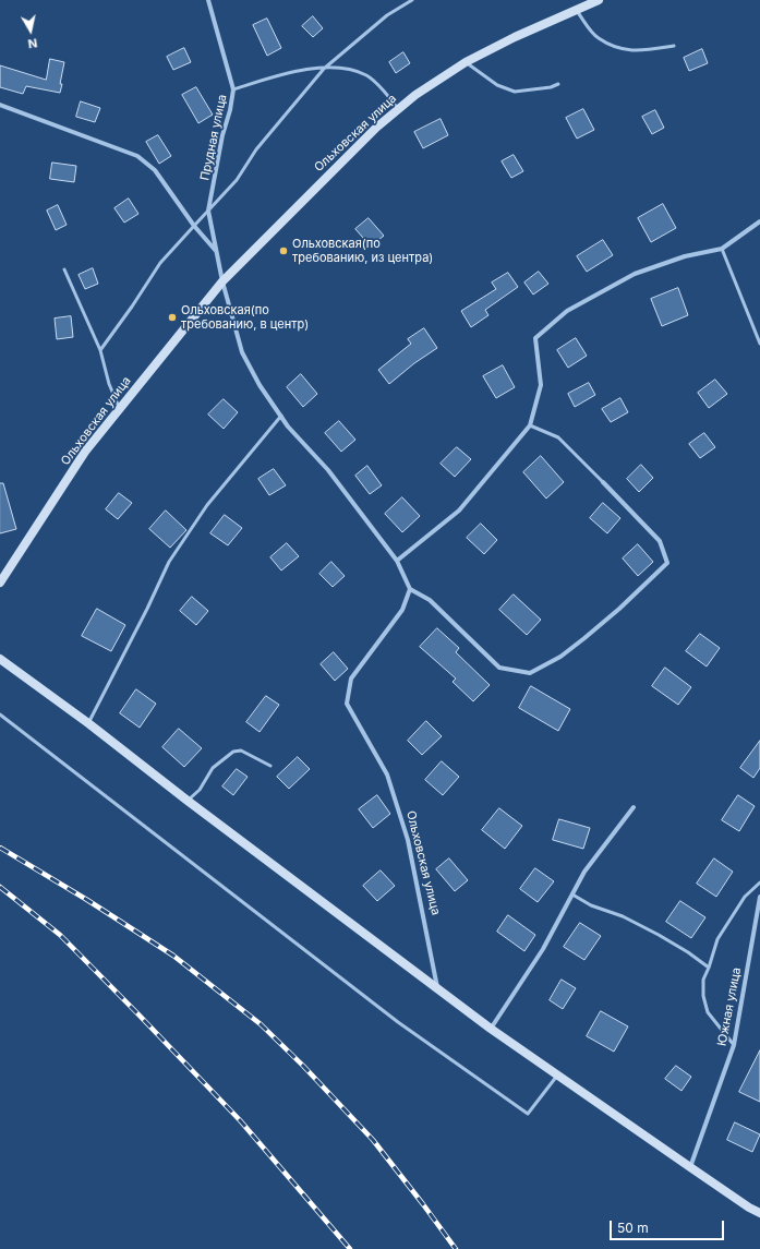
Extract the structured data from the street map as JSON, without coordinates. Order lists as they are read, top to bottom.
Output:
{
  "streets": {
    "street": ["Ольховская улица", "Прудная улица", "Южная улица"]
  },
  "crossings": [
    ["Ольховская улица", "Прудная улица"]
  ],
  "places": ["Ольховская(по требованию, из центра)", "Ольховская(по требованию, в центр)"],
  "scale_bar": "50 m",
  "north": "bottom"
}
